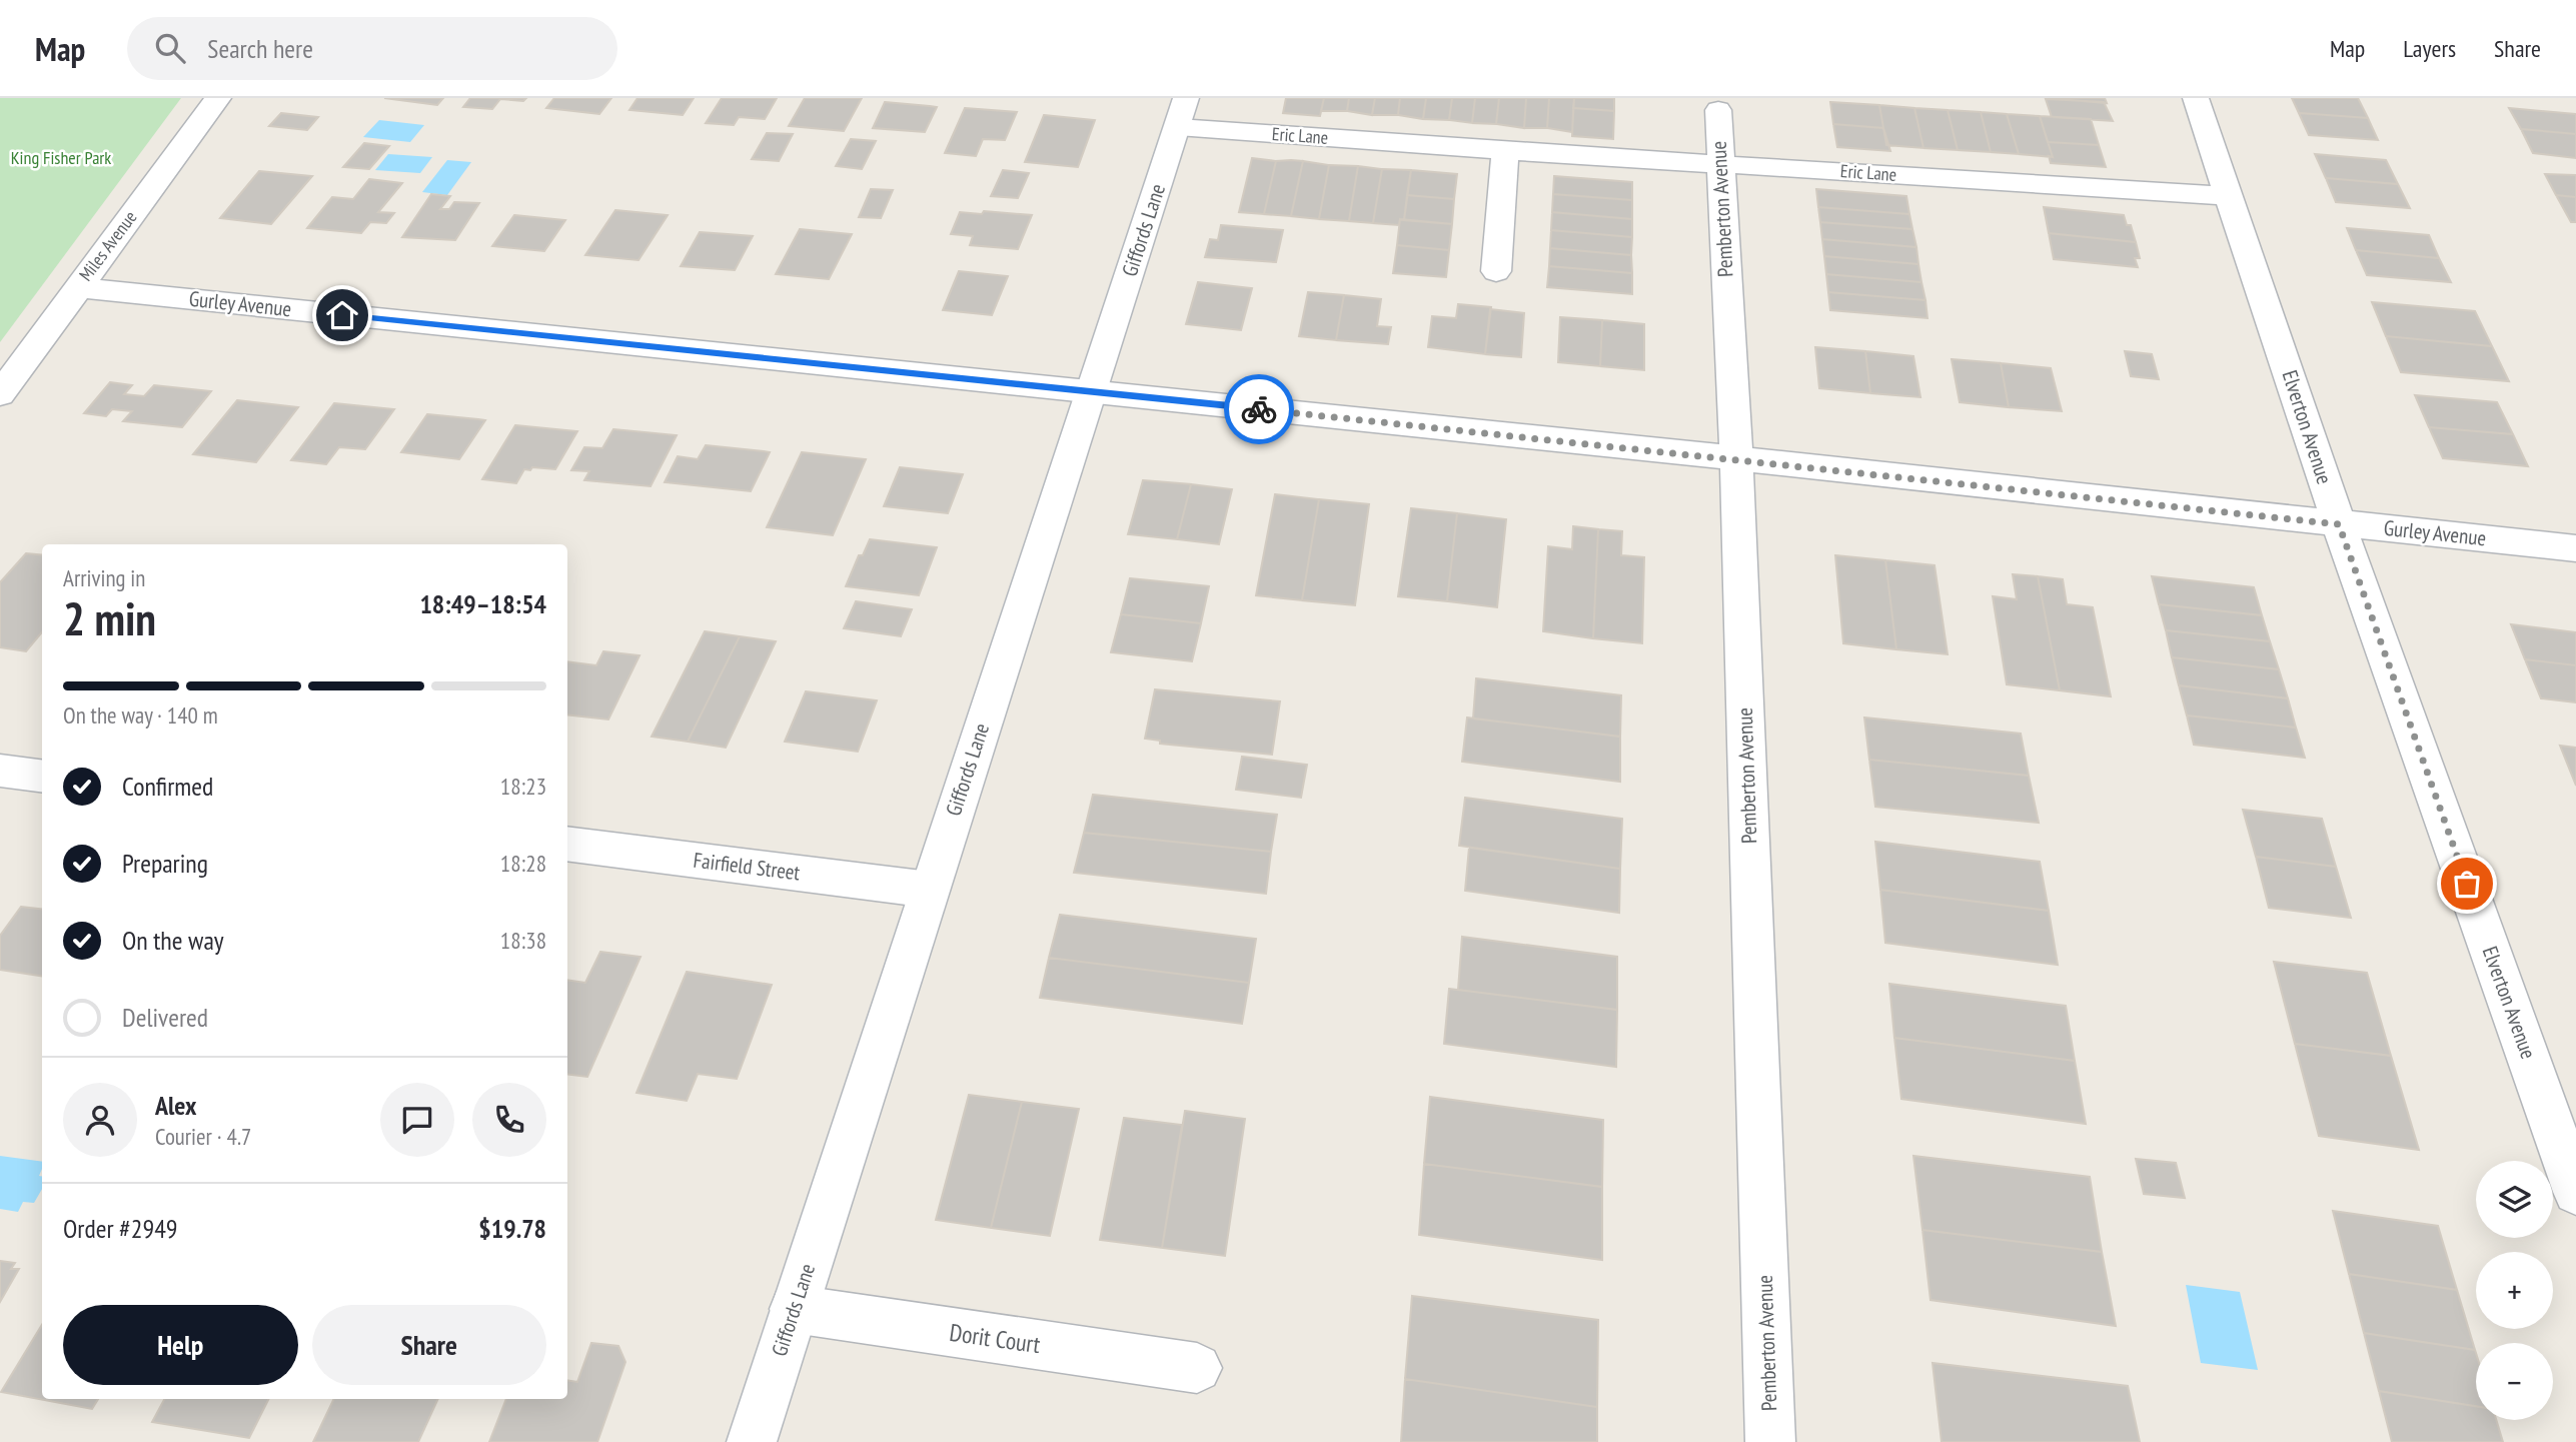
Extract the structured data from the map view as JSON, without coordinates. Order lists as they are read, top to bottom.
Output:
{
  "streets": {
    "street": [
      "Eric Lane",
      "Pemberton Avenue",
      "Giffords Lane",
      "Miles Avenue",
      "Gurley Avenue",
      "Elverton Avenue",
      "Fairfield Street",
      "Dorit Court"
    ]
  },
  "crossings": [
    ["Eric Lane", "Pemberton Avenue"],
    ["Eric Lane", "Giffords Lane"],
    ["Eric Lane", "Elverton Avenue"],
    ["Pemberton Avenue", "Gurley Avenue"],
    ["Giffords Lane", "Gurley Avenue"],
    ["Giffords Lane", "Fairfield Street"],
    ["Giffords Lane", "Dorit Court"],
    ["Miles Avenue", "Gurley Avenue"],
    ["Gurley Avenue", "Elverton Avenue"]
  ],
  "parks": ["King Fisher Park"],
  "page": {
    "header": "Map",
    "search": "Search here",
    "nav": ["Map", "Layers", "Share"],
    "heading": ["2 min", "Arriving in", "18:49–18:54"],
    "panel": [
      "Alex",
      "Courier · 4.7",
      "Order #2949",
      "$19.78"
    ],
    "bar": "On the way · 140 m",
    "list": [
      ["Confirmed", "18:23"],
      ["Preparing", "18:28"],
      ["On the way", "18:38"],
      "Delivered"
    ],
    "map_buttons": ["+", "−"],
    "buttons": ["Help", "Share"]
  }
}
